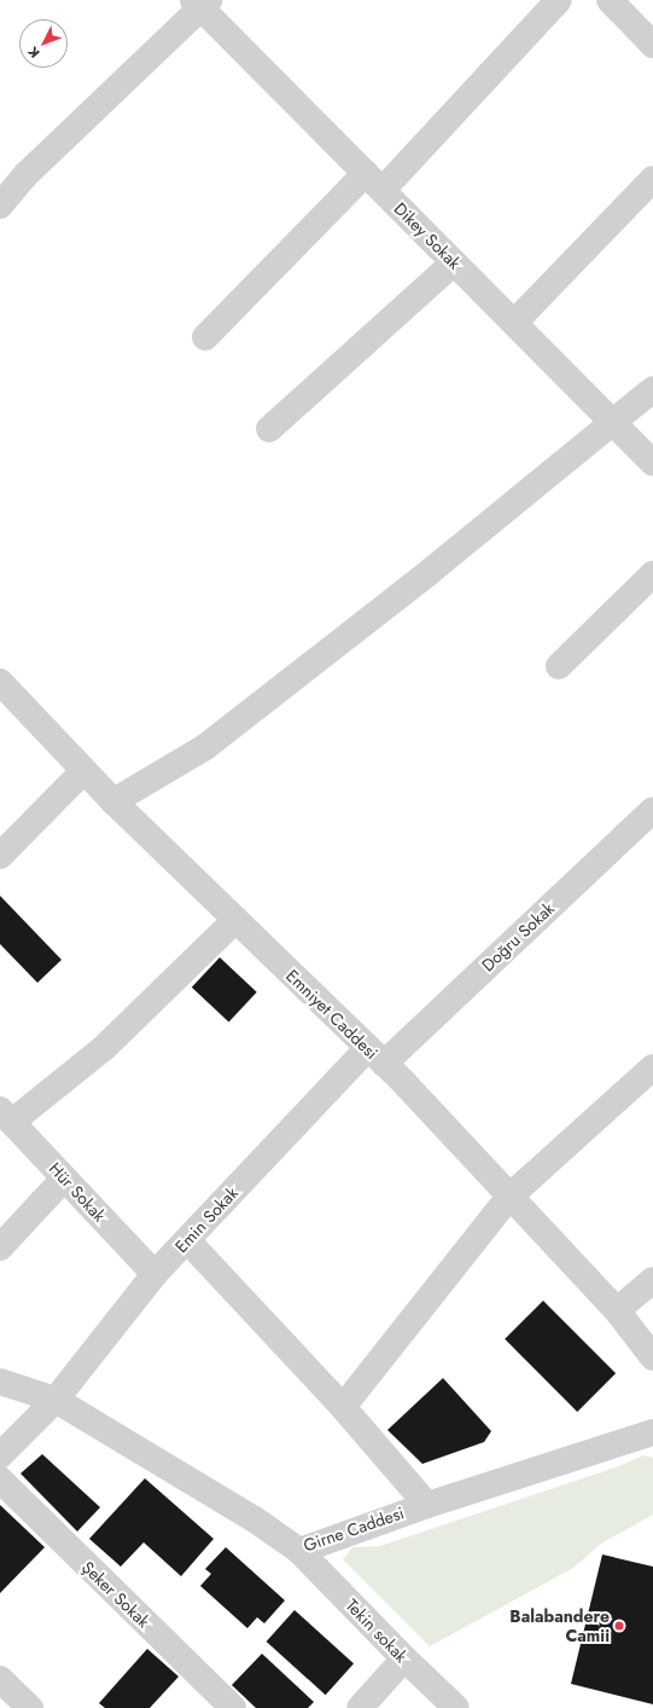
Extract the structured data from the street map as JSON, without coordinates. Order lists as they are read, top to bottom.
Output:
{
  "streets": {
    "street": [
      "Dikey Sokak",
      "Doğru Sokak",
      "Emniyet Caddesi",
      "Hür Sokak",
      "Emin Sokak",
      "Girne Caddesi",
      "Şeker Sokak",
      "Tekin sokak"
    ]
  },
  "crossings": [
    ["Doğru Sokak", "Emniyet Caddesi"],
    ["Doğru Sokak", "Emin Sokak"],
    ["Emniyet Caddesi", "Emin Sokak"],
    ["Hür Sokak", "Emin Sokak"],
    ["Emin Sokak", "Girne Caddesi"],
    ["Girne Caddesi", "Tekin sokak"]
  ],
  "places": ["Balabandere Camii"],
  "north": "bottom left"
}
